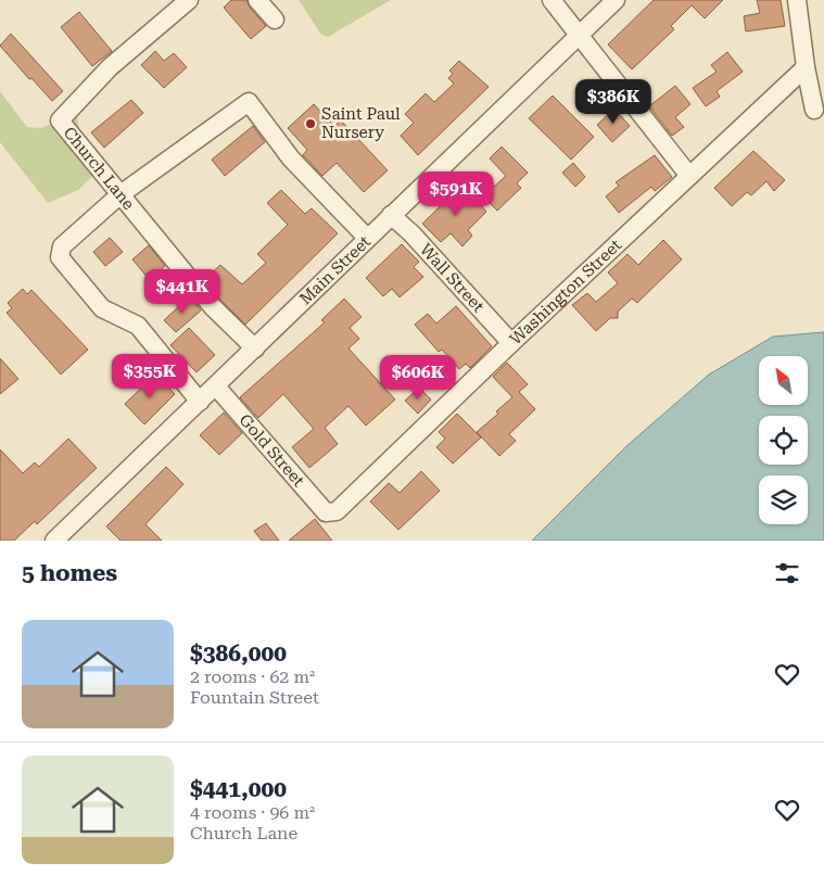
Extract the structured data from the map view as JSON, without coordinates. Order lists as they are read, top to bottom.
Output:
{
  "streets": {
    "street": [
      "Church Lane",
      "Main Street",
      "Wall Street",
      "Washington Street",
      "Gold Street"
    ]
  },
  "crossings": [
    ["Church Lane", "Main Street"],
    ["Main Street", "Wall Street"],
    ["Main Street", "Gold Street"],
    ["Wall Street", "Washington Street"],
    ["Washington Street", "Gold Street"]
  ],
  "places": ["Saint Paul Nursery"],
  "north": "top left",
  "page": {
    "price": [
      "$386K",
      "$591K",
      "$441K",
      "$355K",
      "$606K"
    ],
    "heading": "5 homes",
    "list": [
      {
        "name": "$386,000",
        "note": "2 rooms · 62 m² · Fountain Street"
      },
      {
        "name": "$441,000",
        "note": "4 rooms · 96 m² · Church Lane"
      }
    ]
  }
}
